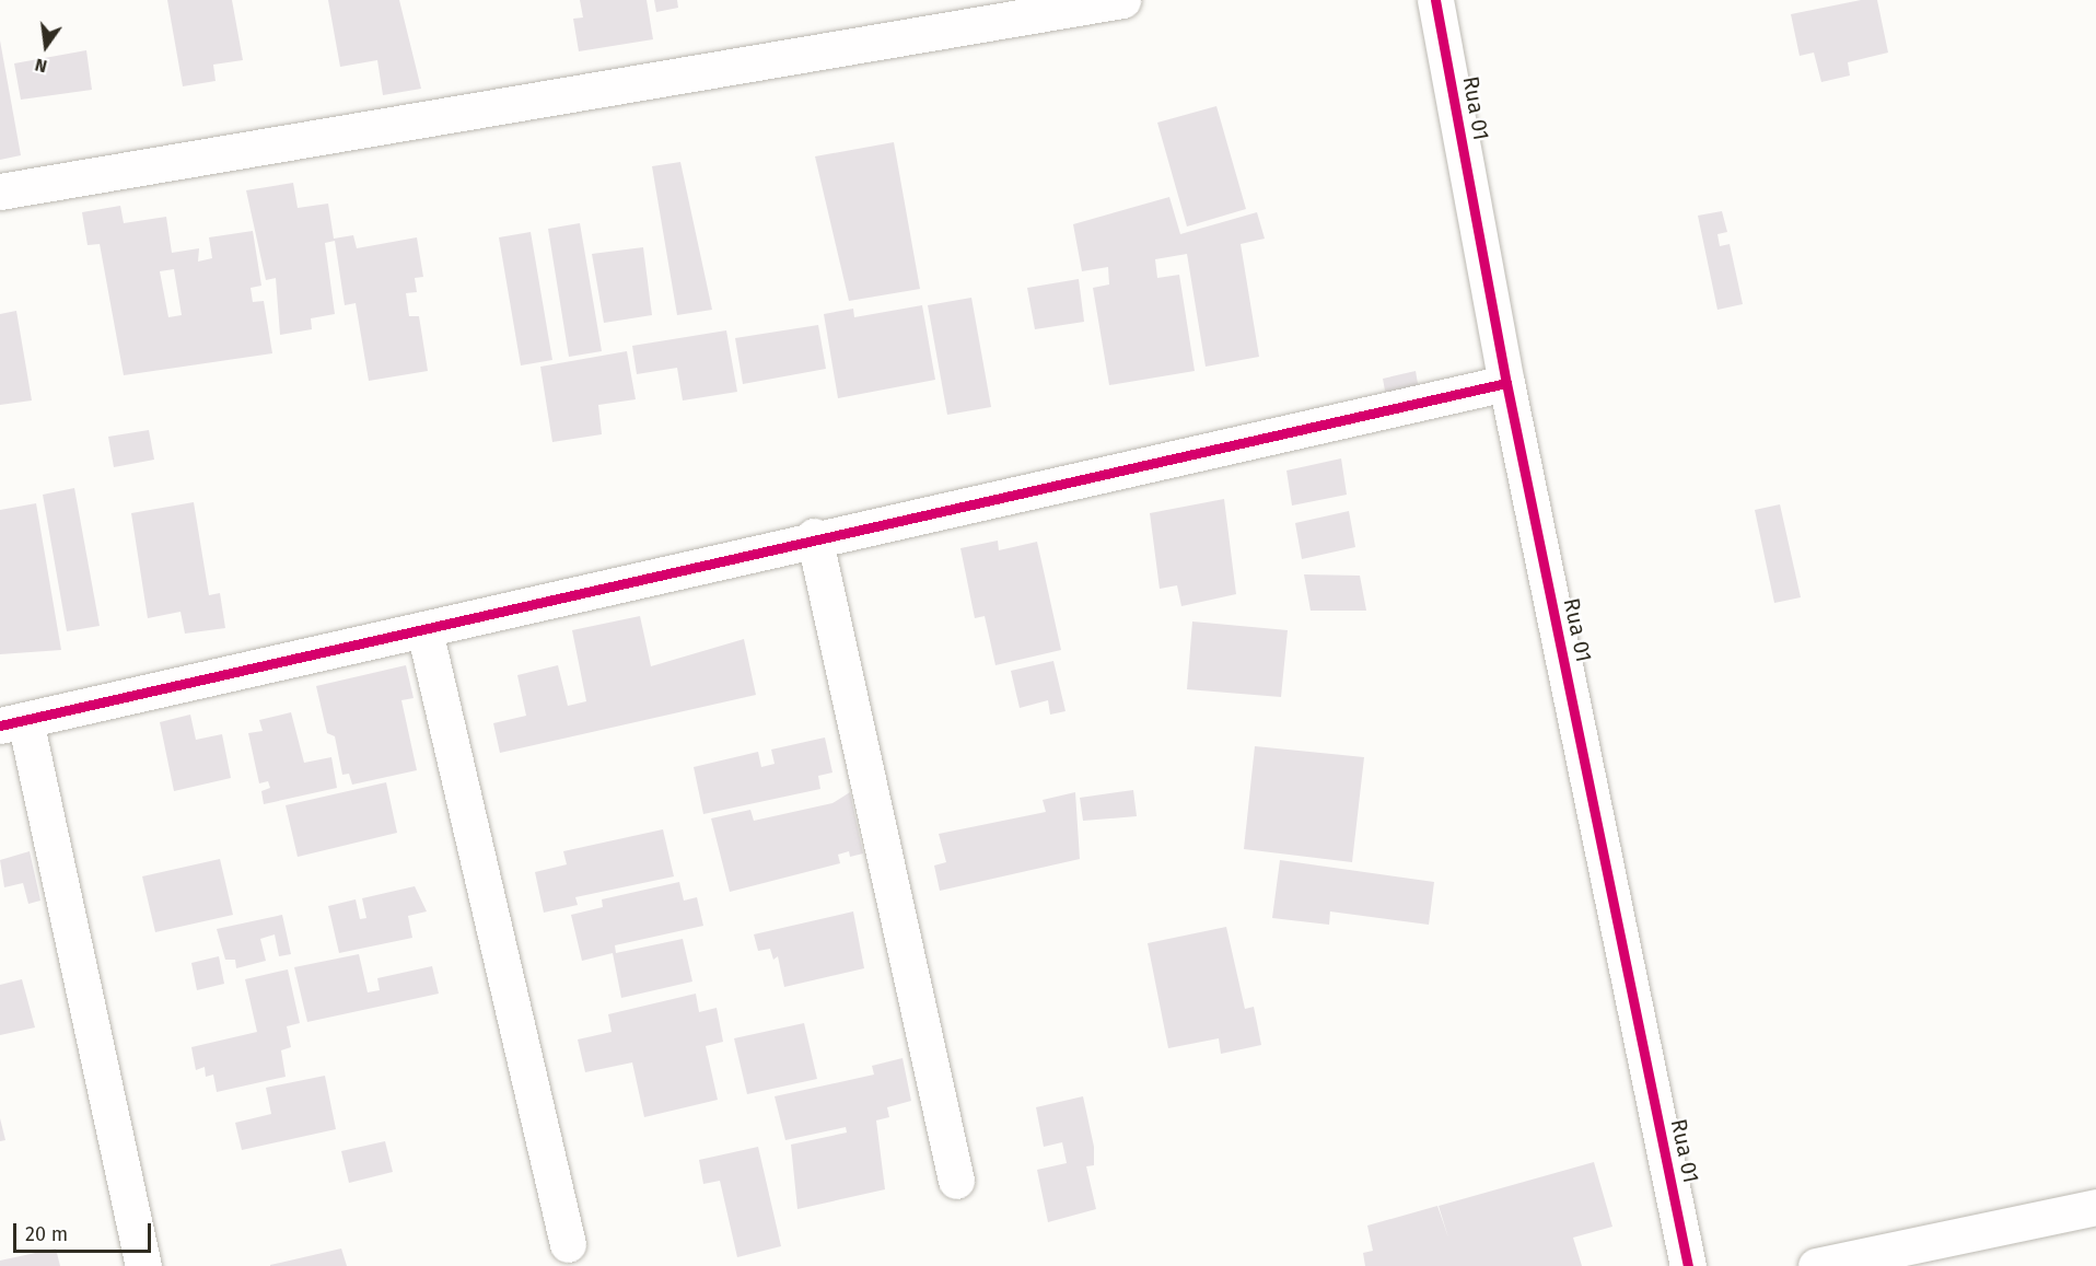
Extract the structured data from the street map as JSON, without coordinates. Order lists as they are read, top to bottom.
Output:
{
  "streets": {
    "street": ["Rua 01"]
  },
  "scale_bar": "20 m",
  "north": "bottom"
}
